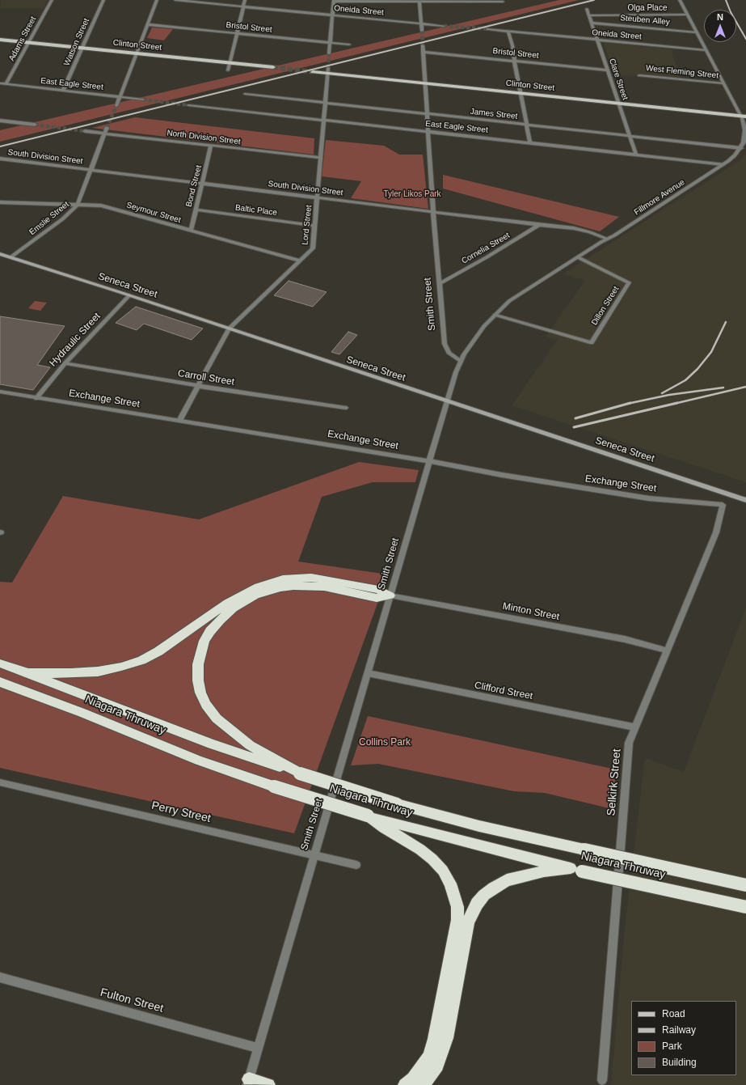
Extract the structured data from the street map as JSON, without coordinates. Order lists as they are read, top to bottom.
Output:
{
  "streets": {
    "highway": ["Niagara Thruway"],
    "main road": ["Clinton Street", "Seneca Street"],
    "street": [
      "Olga Place",
      "Oneida Street",
      "Steuben Alley",
      "Bristol Street",
      "Adams Street",
      "Watson Street",
      "West Fleming Street",
      "Clare Street",
      "East Eagle Street",
      "James Street",
      "North Division Street",
      "South Division Street",
      "Bond Street",
      "Fillmore Avenue",
      "Baltic Place",
      "Seymour Street",
      "Emslie Street",
      "Lord Street",
      "Cornelia Street",
      "Smith Street",
      "Dillon Street",
      "Hydraulic Street",
      "Carroll Street",
      "Exchange Street",
      "Minton Street",
      "Clifford Street",
      "Selkirk Street",
      "Perry Street",
      "Fulton Street"
    ]
  },
  "crossings": [
    ["Olga Place", "Clare Street"],
    ["Oneida Street", "Clare Street"],
    ["Steuben Alley", "Clare Street"],
    ["Bristol Street", "Clare Street"],
    ["Bristol Street", "Smith Street"],
    ["Adams Street", "Clinton Street"],
    ["Adams Street", "East Eagle Street"],
    ["Watson Street", "Clinton Street"],
    ["Watson Street", "East Eagle Street"],
    ["Clinton Street", "Clare Street"],
    ["Clinton Street", "Lord Street"],
    ["Clinton Street", "Smith Street"],
    ["Clare Street", "East Eagle Street"],
    ["Clare Street", "James Street"],
    ["East Eagle Street", "Fillmore Avenue"],
    ["East Eagle Street", "Lord Street"],
    ["East Eagle Street", "Smith Street"],
    ["James Street", "Fillmore Avenue"],
    ["James Street", "Lord Street"],
    ["James Street", "Smith Street"],
    ["North Division Street", "Bond Street"],
    ["North Division Street", "Emslie Street"],
    ["North Division Street", "Lord Street"],
    ["South Division Street", "Bond Street"],
    ["South Division Street", "Fillmore Avenue"],
    ["South Division Street", "Emslie Street"],
    ["South Division Street", "Lord Street"],
    ["South Division Street", "Cornelia Street"],
    ["South Division Street", "Smith Street"],
    ["Bond Street", "Baltic Place"],
    ["Bond Street", "Seymour Street"],
    ["Fillmore Avenue", "Smith Street"],
    ["Fillmore Avenue", "Dillon Street"],
    ["Baltic Place", "Lord Street"],
    ["Seymour Street", "Emslie Street"],
    ["Seymour Street", "Lord Street"],
    ["Emslie Street", "Seneca Street"],
    ["Lord Street", "Seneca Street"],
    ["Lord Street", "Carroll Street"],
    ["Lord Street", "Exchange Street"],
    ["Cornelia Street", "Smith Street"],
    ["Seneca Street", "Smith Street"],
    ["Seneca Street", "Hydraulic Street"],
    ["Smith Street", "Exchange Street"],
    ["Smith Street", "Minton Street"],
    ["Smith Street", "Clifford Street"],
    ["Smith Street", "Perry Street"],
    ["Smith Street", "Fulton Street"],
    ["Hydraulic Street", "Carroll Street"],
    ["Hydraulic Street", "Exchange Street"],
    ["Exchange Street", "Selkirk Street"],
    ["Minton Street", "Selkirk Street"],
    ["Clifford Street", "Selkirk Street"]
  ],
  "parks": ["Tyler Likos Park", "Collins Park"],
  "legend": [
    "Road",
    "Railway",
    "Park",
    "Building"
  ],
  "north": "top"
}
